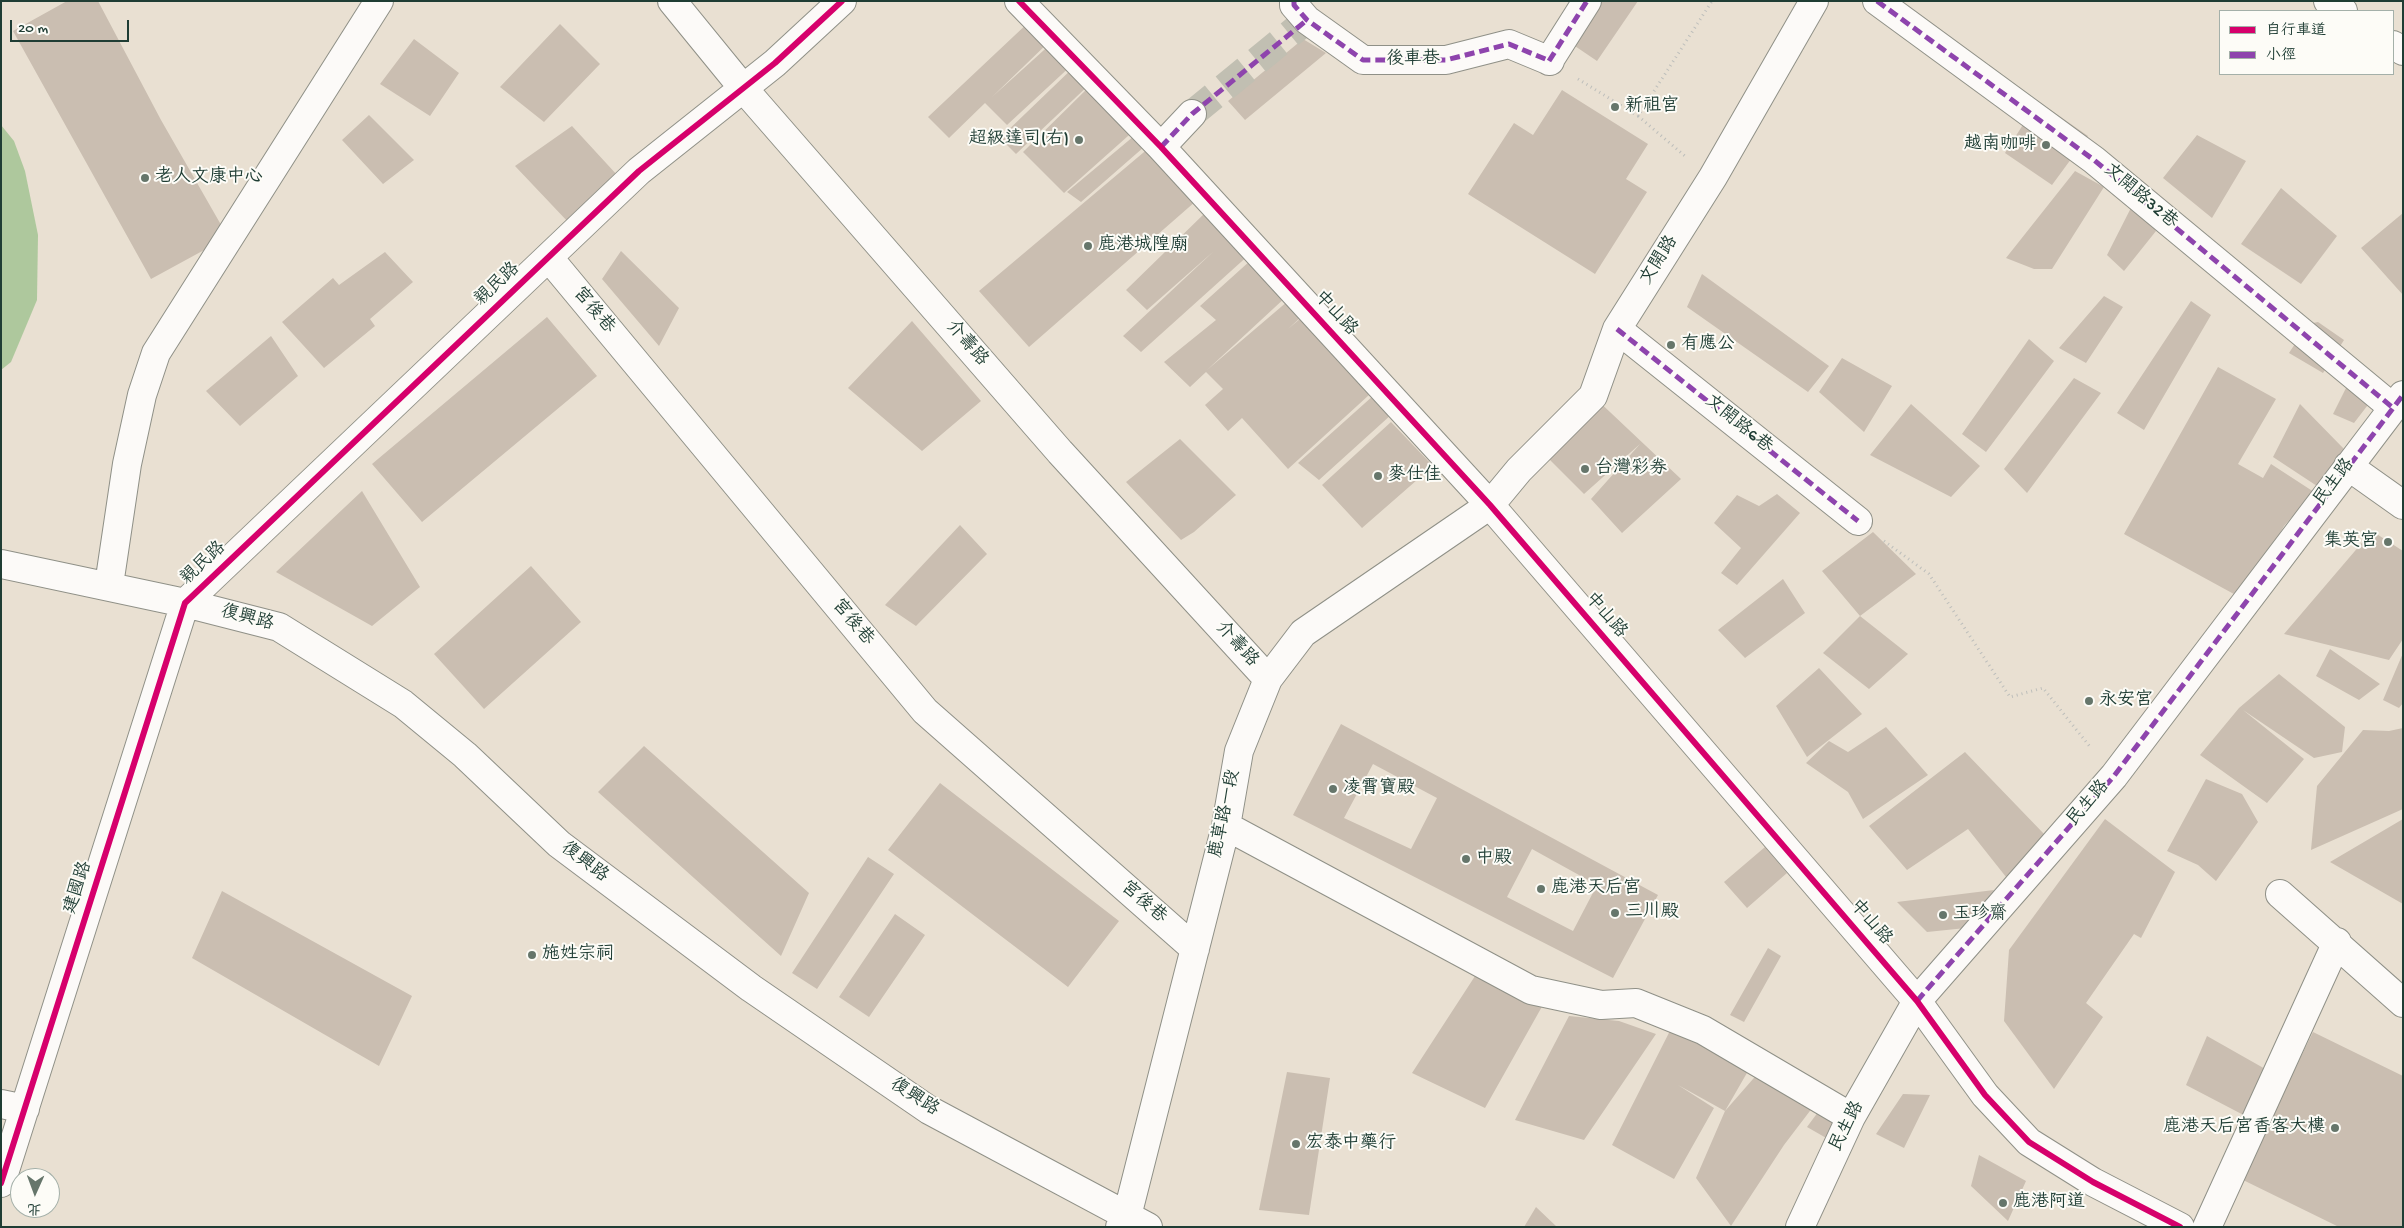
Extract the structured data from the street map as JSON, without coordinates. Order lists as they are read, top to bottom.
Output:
{
  "streets": {
    "street": [
      "後車巷",
      "文開路32巷",
      "文開路",
      "親民路",
      "宮後巷",
      "中山路",
      "介壽路",
      "文開路6巷",
      "民生路",
      "復興路",
      "鹿草路一段",
      "建國路"
    ]
  },
  "crossings": [
    ["文開路32巷", "民生路"],
    ["文開路", "中山路"],
    ["文開路", "文開路6巷"],
    ["文開路", "鹿草路一段"],
    ["親民路", "宮後巷"],
    ["親民路", "介壽路"],
    ["親民路", "復興路"],
    ["親民路", "建國路"],
    ["宮後巷", "鹿草路一段"],
    ["中山路", "民生路"],
    ["中山路", "鹿草路一段"],
    ["介壽路", "鹿草路一段"],
    ["復興路", "鹿草路一段"],
    ["復興路", "建國路"]
  ],
  "places": [
    "新祖宮",
    "超級達司(右)",
    "越南咖啡",
    "老人文康中心",
    "鹿港城隍廟",
    "有應公",
    "台灣彩券",
    "麥仕佳",
    "集英宮",
    "永安宮",
    "凌霄寶殿",
    "中殿",
    "鹿港天后宮",
    "三川殿",
    "玉珍齋",
    "施姓宗祠",
    "鹿港天后宮香客大樓",
    "宏泰中藥行",
    "鹿港阿道"
  ],
  "legend": ["自行車道", "小徑"],
  "scale_bar": "20 m",
  "north": "bottom"
}
